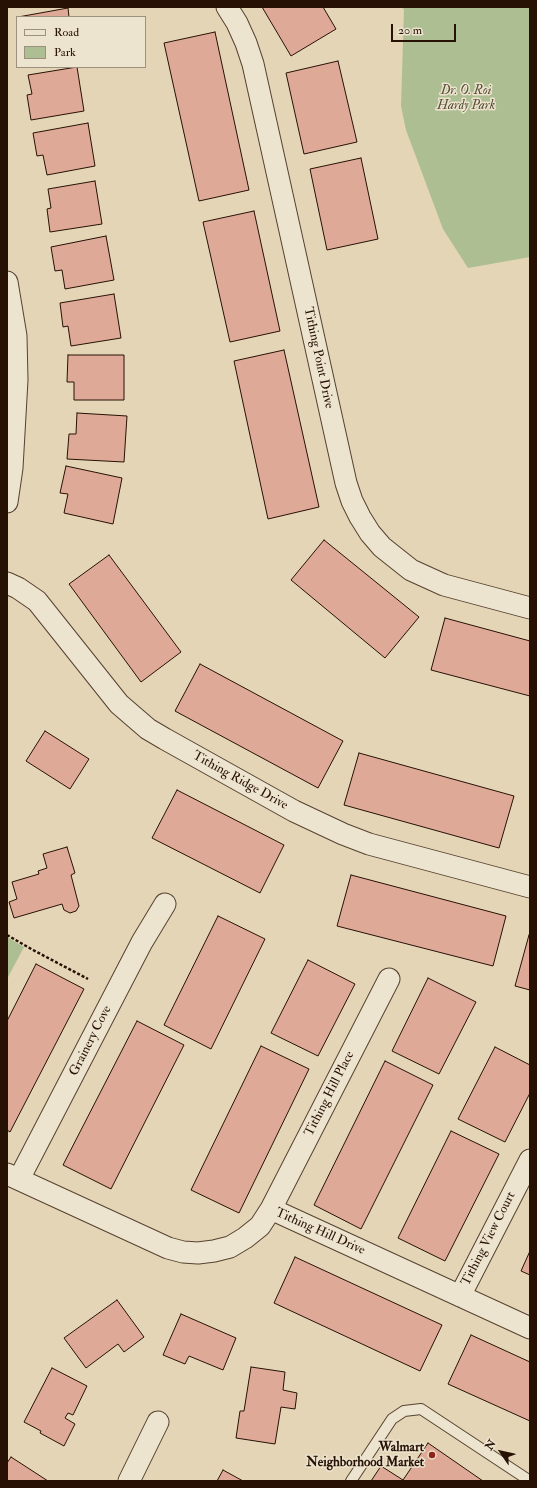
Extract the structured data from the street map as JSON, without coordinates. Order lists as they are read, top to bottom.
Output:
{
  "streets": {
    "street": [
      "Tithing Point Drive",
      "Tithing Ridge Drive",
      "Grainery Cove",
      "Tithing Hill Place",
      "Tithing Hill Drive",
      "Tithing View Court"
    ]
  },
  "crossings": [
    ["Grainery Cove", "Tithing Hill Drive"],
    ["Tithing Hill Place", "Tithing Hill Drive"],
    ["Tithing Hill Drive", "Tithing View Court"]
  ],
  "parks": ["Dr. O. Roi Hardy Park"],
  "places": ["Walmart Neighborhood Market"],
  "legend": ["Road", "Park"],
  "scale_bar": "20 m",
  "north": "top left"
}
